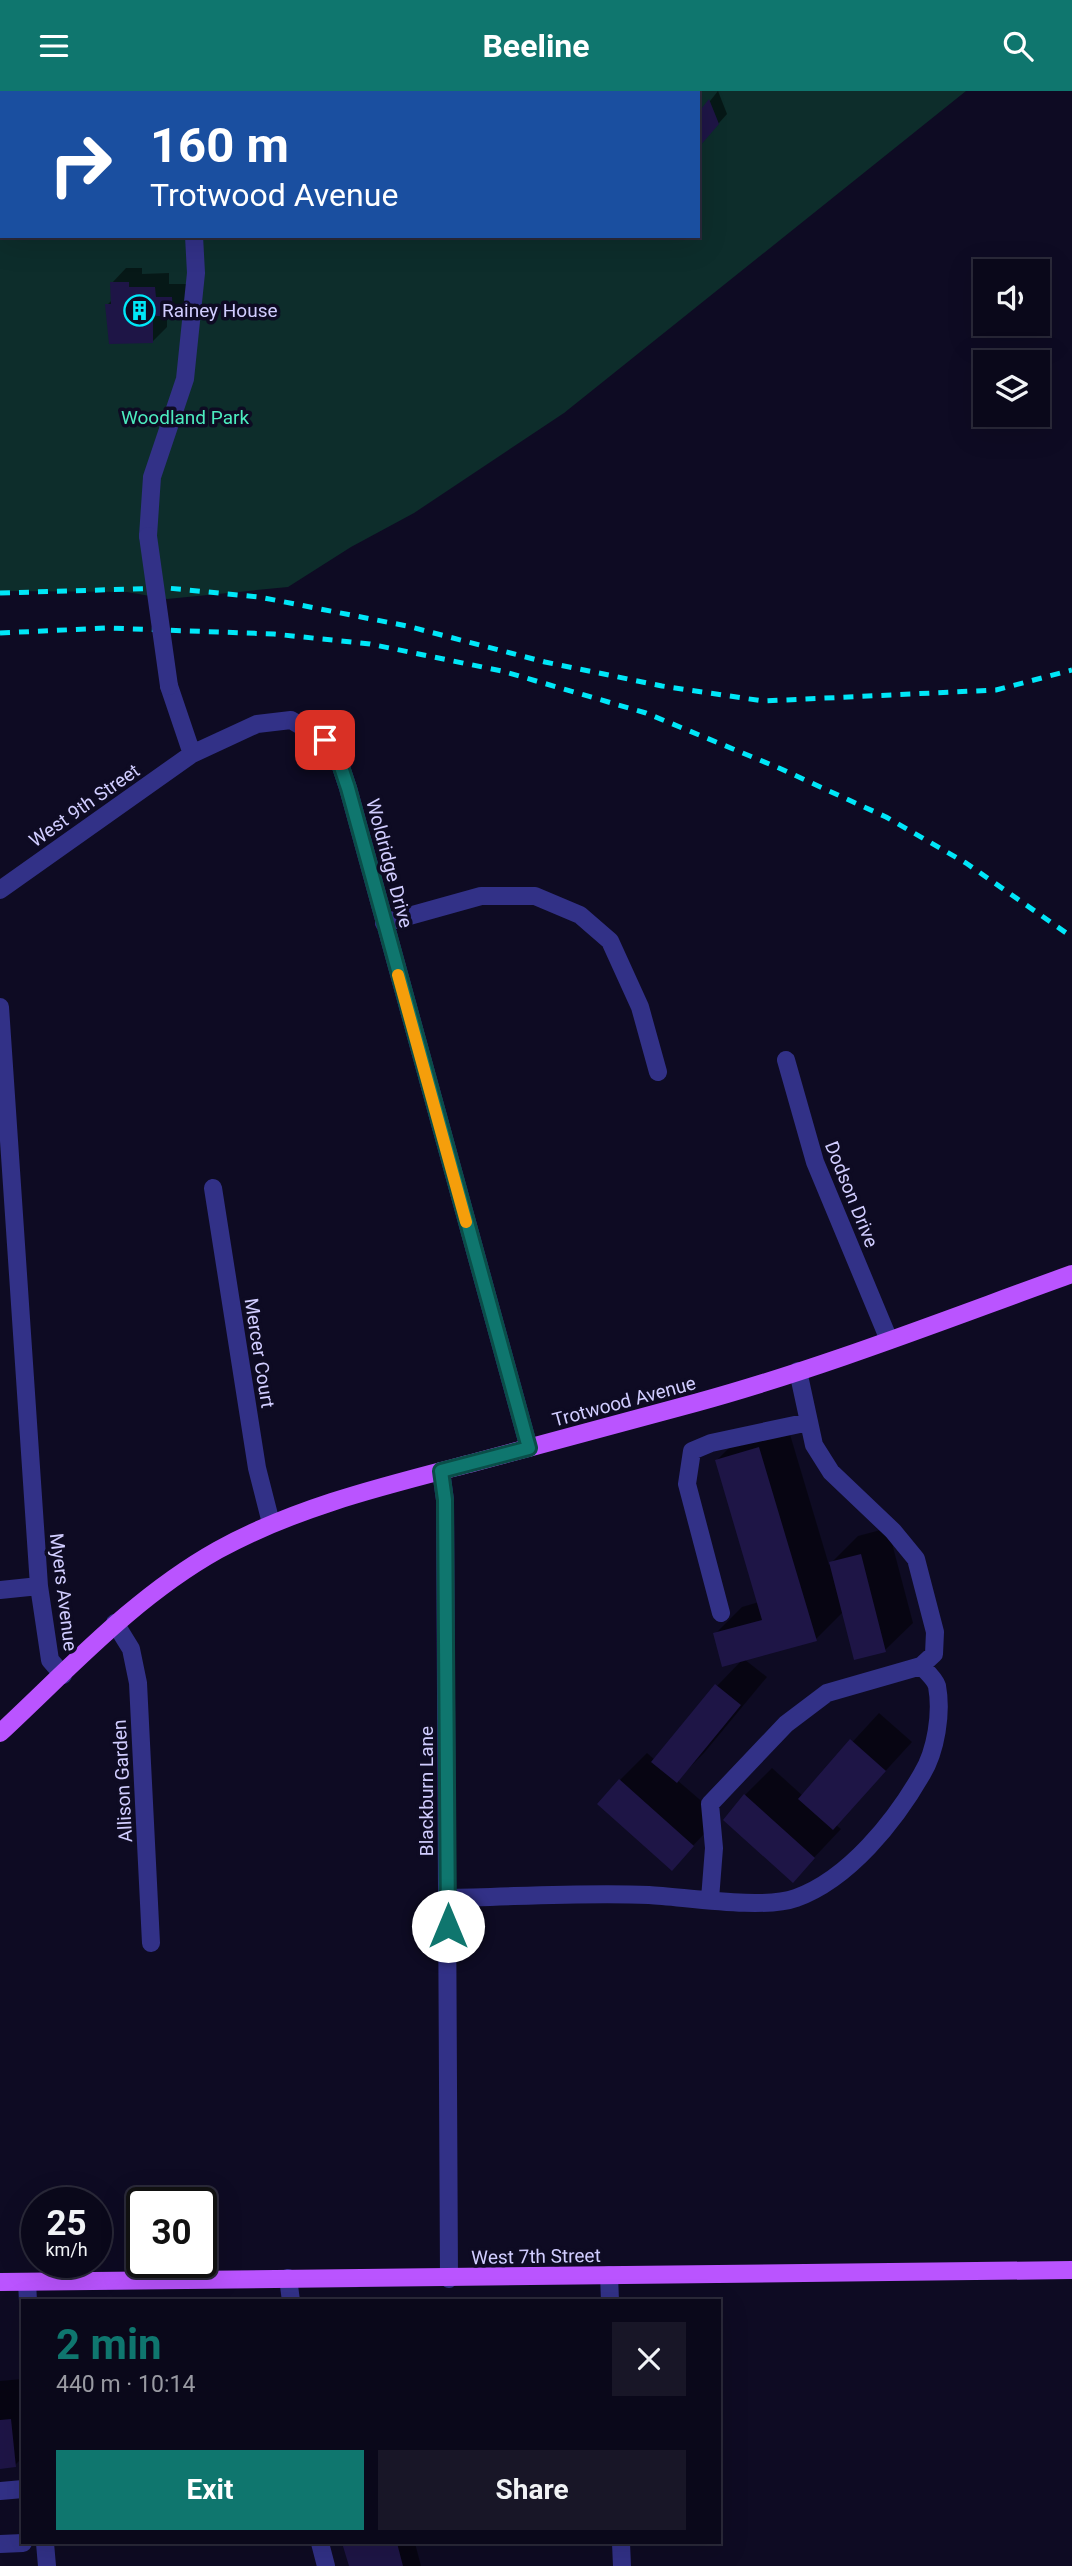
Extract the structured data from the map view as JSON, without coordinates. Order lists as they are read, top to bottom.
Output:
{
  "streets": {
    "main road": ["Trotwood Avenue", "West 7th Street"],
    "street": [
      "West 9th Street",
      "Woldridge Drive",
      "Dodson Drive",
      "Mercer Court",
      "Myers Avenue",
      "Allison Garden",
      "Blackburn Lane"
    ]
  },
  "crossings": [
    ["West 9th Street", "Woldridge Drive"],
    ["Woldridge Drive", "Trotwood Avenue"],
    ["Dodson Drive", "Trotwood Avenue"],
    ["Mercer Court", "Trotwood Avenue"],
    ["Trotwood Avenue", "Myers Avenue"],
    ["Trotwood Avenue", "Allison Garden"],
    ["Trotwood Avenue", "Blackburn Lane"],
    ["Blackburn Lane", "West 7th Street"]
  ],
  "parks": ["Woodland Park"],
  "places": {
    "building": ["Rainey House"]
  },
  "page": {
    "header": "Beeline",
    "turn": ["160 m", "Trotwood Avenue"],
    "speed": "25 km/h",
    "limit": "30",
    "heading": ["2 min", "440 m · 10:14"],
    "buttons": ["Exit", "Share"]
  }
}
